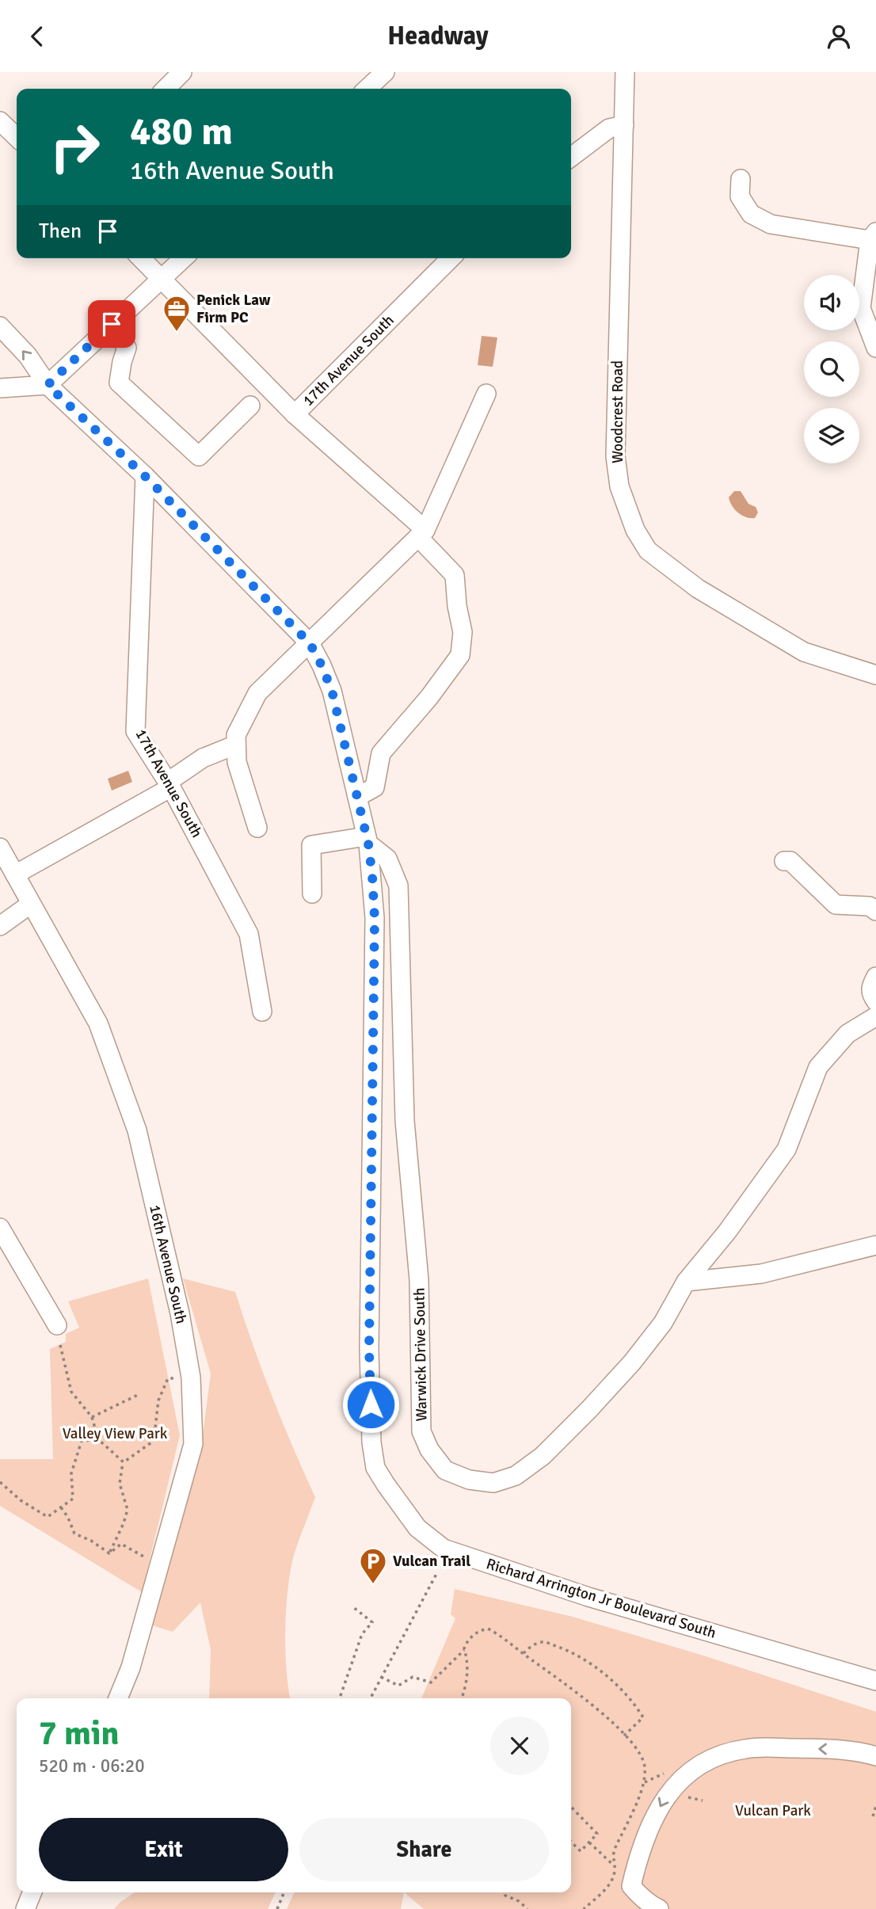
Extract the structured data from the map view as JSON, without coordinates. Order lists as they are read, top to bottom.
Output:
{
  "streets": {
    "street": [
      "17th Avenue South",
      "Woodcrest Road",
      "16th Avenue South",
      "Warwick Drive South",
      "Richard Arrington Jr Boulevard South"
    ]
  },
  "crossings": [
    ["17th Avenue South", "Richard Arrington Jr Boulevard South"],
    ["Warwick Drive South", "Richard Arrington Jr Boulevard South"]
  ],
  "parks": ["Valley View Park", "Vulcan Park"],
  "places": {
    "office": ["Penick Law Firm PC"],
    "parking": ["Vulcan Trail"]
  },
  "page": {
    "header": "Headway",
    "turn": ["480 m", "16th Avenue South"],
    "then": "Then",
    "heading": ["7 min", "520 m · 06:20"],
    "buttons": ["Exit", "Share"]
  }
}
